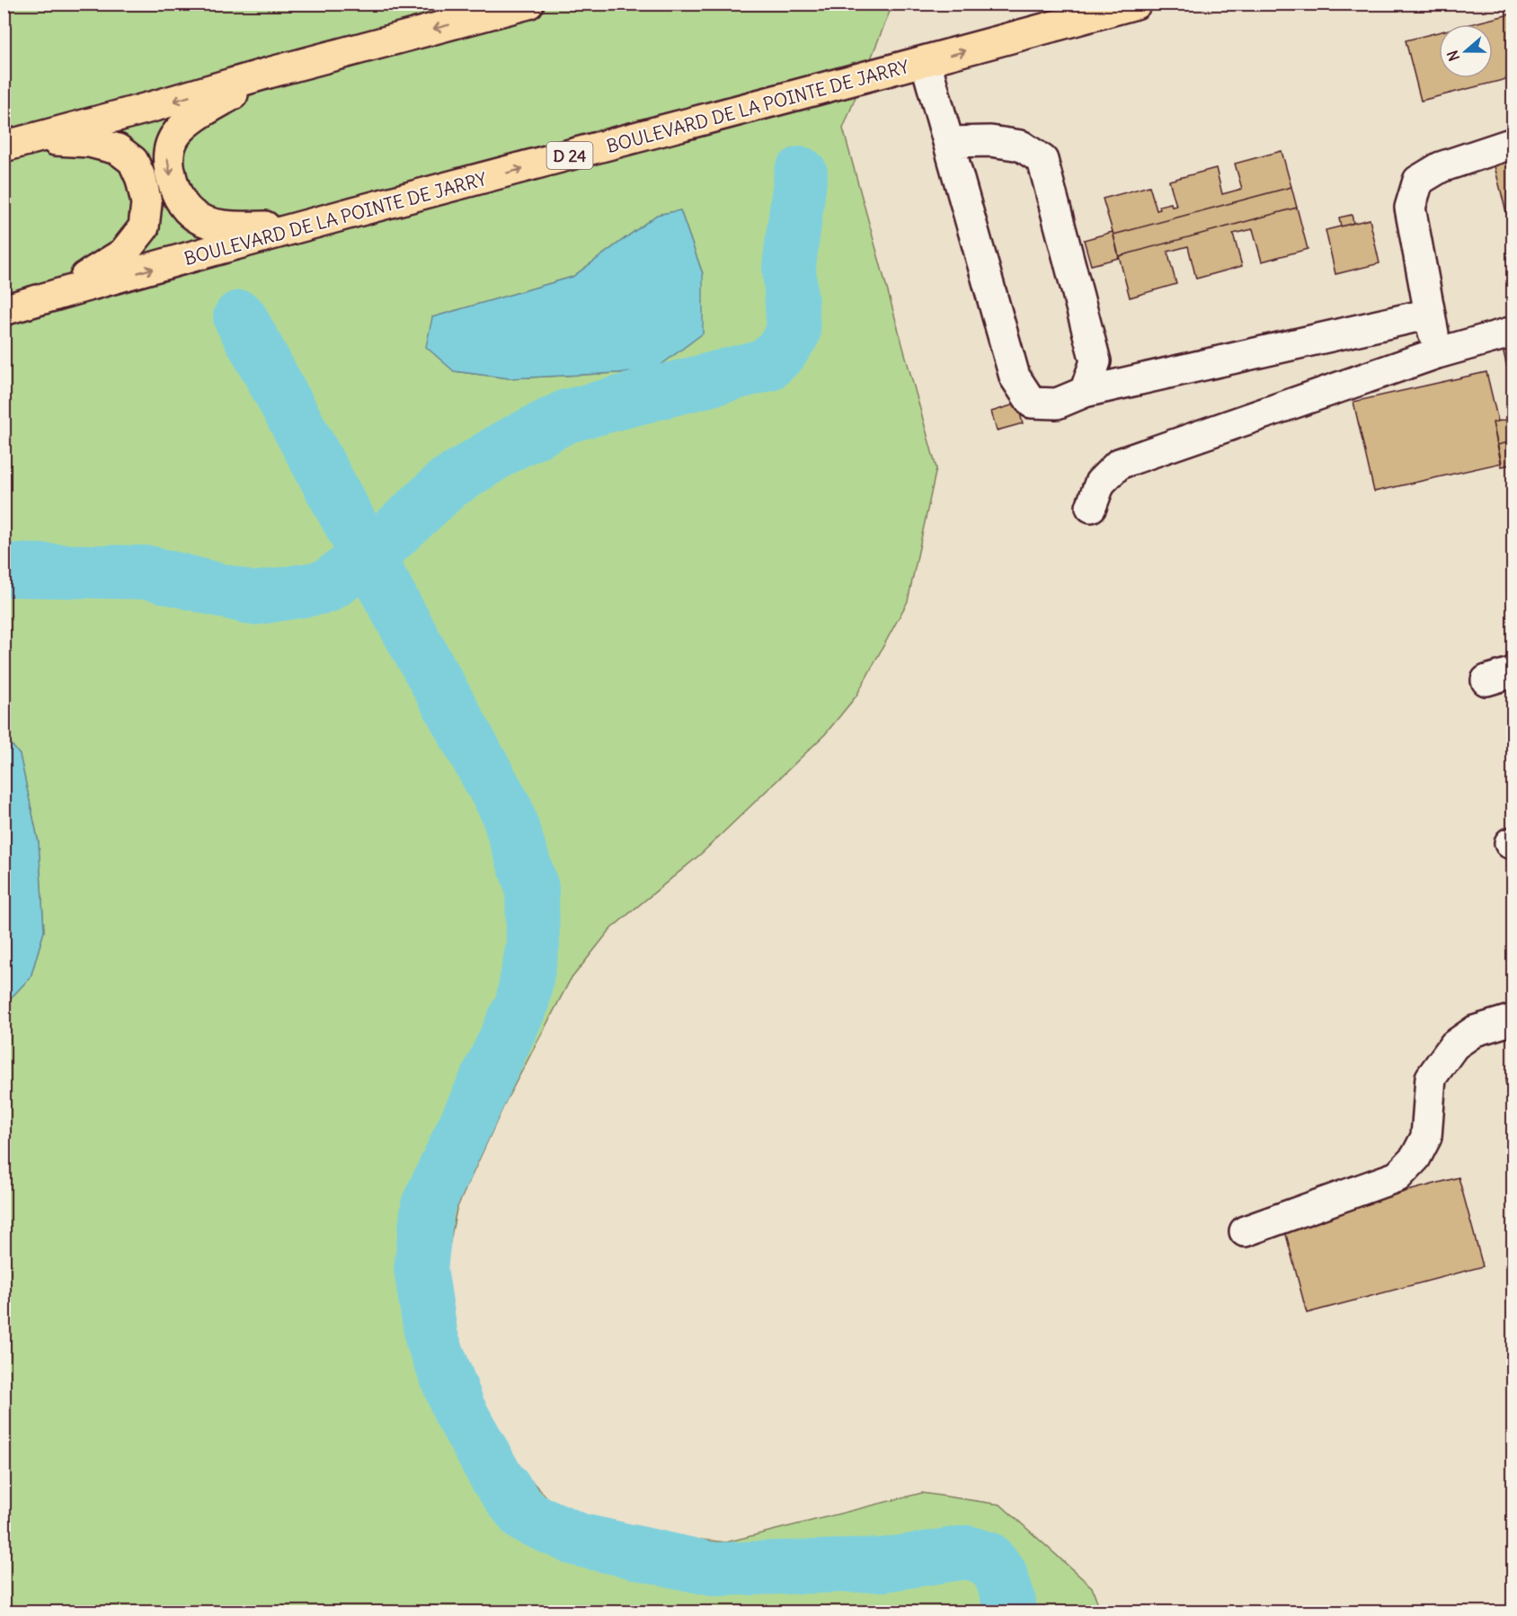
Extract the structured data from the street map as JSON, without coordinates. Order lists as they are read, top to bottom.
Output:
{
  "streets": {
    "main road": ["BOULEVARD DE LA POINTE DE JARRY", "D 24"]
  },
  "north": "left"
}
